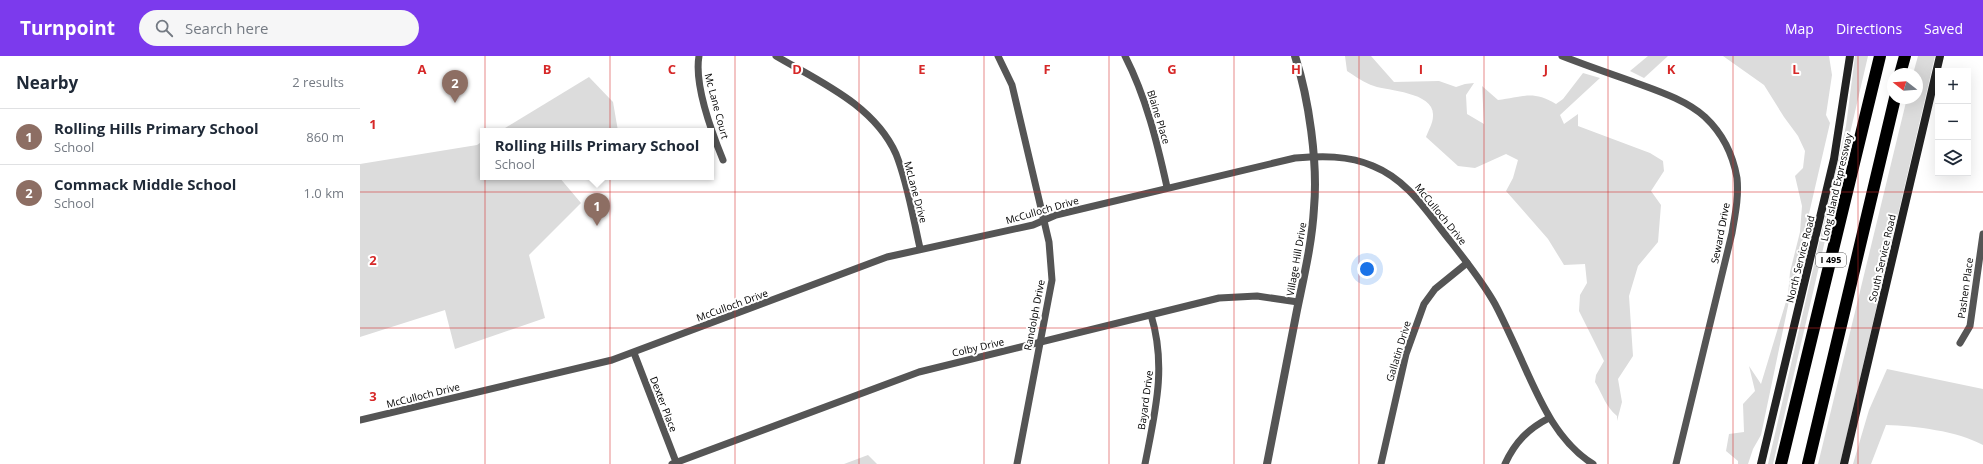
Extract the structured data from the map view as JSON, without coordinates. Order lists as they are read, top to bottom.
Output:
{
  "streets": {
    "highway": ["Long Island Expressway", "I 495"],
    "main road": ["South Service Road", "North Service Road"],
    "street": [
      "Mc Lane Court",
      "Blaine Place",
      "McLane Drive",
      "McCulloch Drive",
      "Seward Drive",
      "Village Hill Drive",
      "Pashen Place",
      "Randolph Drive",
      "Colby Drive",
      "Gallatin Drive",
      "Bayard Drive",
      "Dexter Place"
    ]
  },
  "crossings": [
    ["Blaine Place", "McCulloch Drive"],
    ["McLane Drive", "McCulloch Drive"],
    ["McCulloch Drive", "Village Hill Drive"],
    ["McCulloch Drive", "Randolph Drive"],
    ["McCulloch Drive", "Gallatin Drive"],
    ["McCulloch Drive", "Dexter Place"],
    ["Village Hill Drive", "Colby Drive"],
    ["Randolph Drive", "Colby Drive"],
    ["Colby Drive", "Bayard Drive"],
    ["Colby Drive", "Dexter Place"]
  ],
  "north": "left",
  "page": {
    "header": "Turnpoint",
    "search": "Search here",
    "nav": ["Map", "Directions", "Saved"],
    "heading": ["Nearby", "2 results"],
    "map_buttons": ["+", "−"],
    "pins": ["2", "1"],
    "list": [
      {
        "mark": "1",
        "name": "Rolling Hills Primary School",
        "note": "School",
        "value": "860 m"
      },
      {
        "mark": "2",
        "name": "Commack Middle School",
        "note": "School",
        "value": "1.0 km"
      }
    ],
    "popup": ["Rolling Hills Primary School", "School"]
  },
  "grid": {
    "columns": [
      "A",
      "B",
      "C",
      "D",
      "E",
      "F",
      "G",
      "H",
      "I",
      "J",
      "K",
      "L"
    ],
    "rows": ["1", "2", "3"]
  }
}
